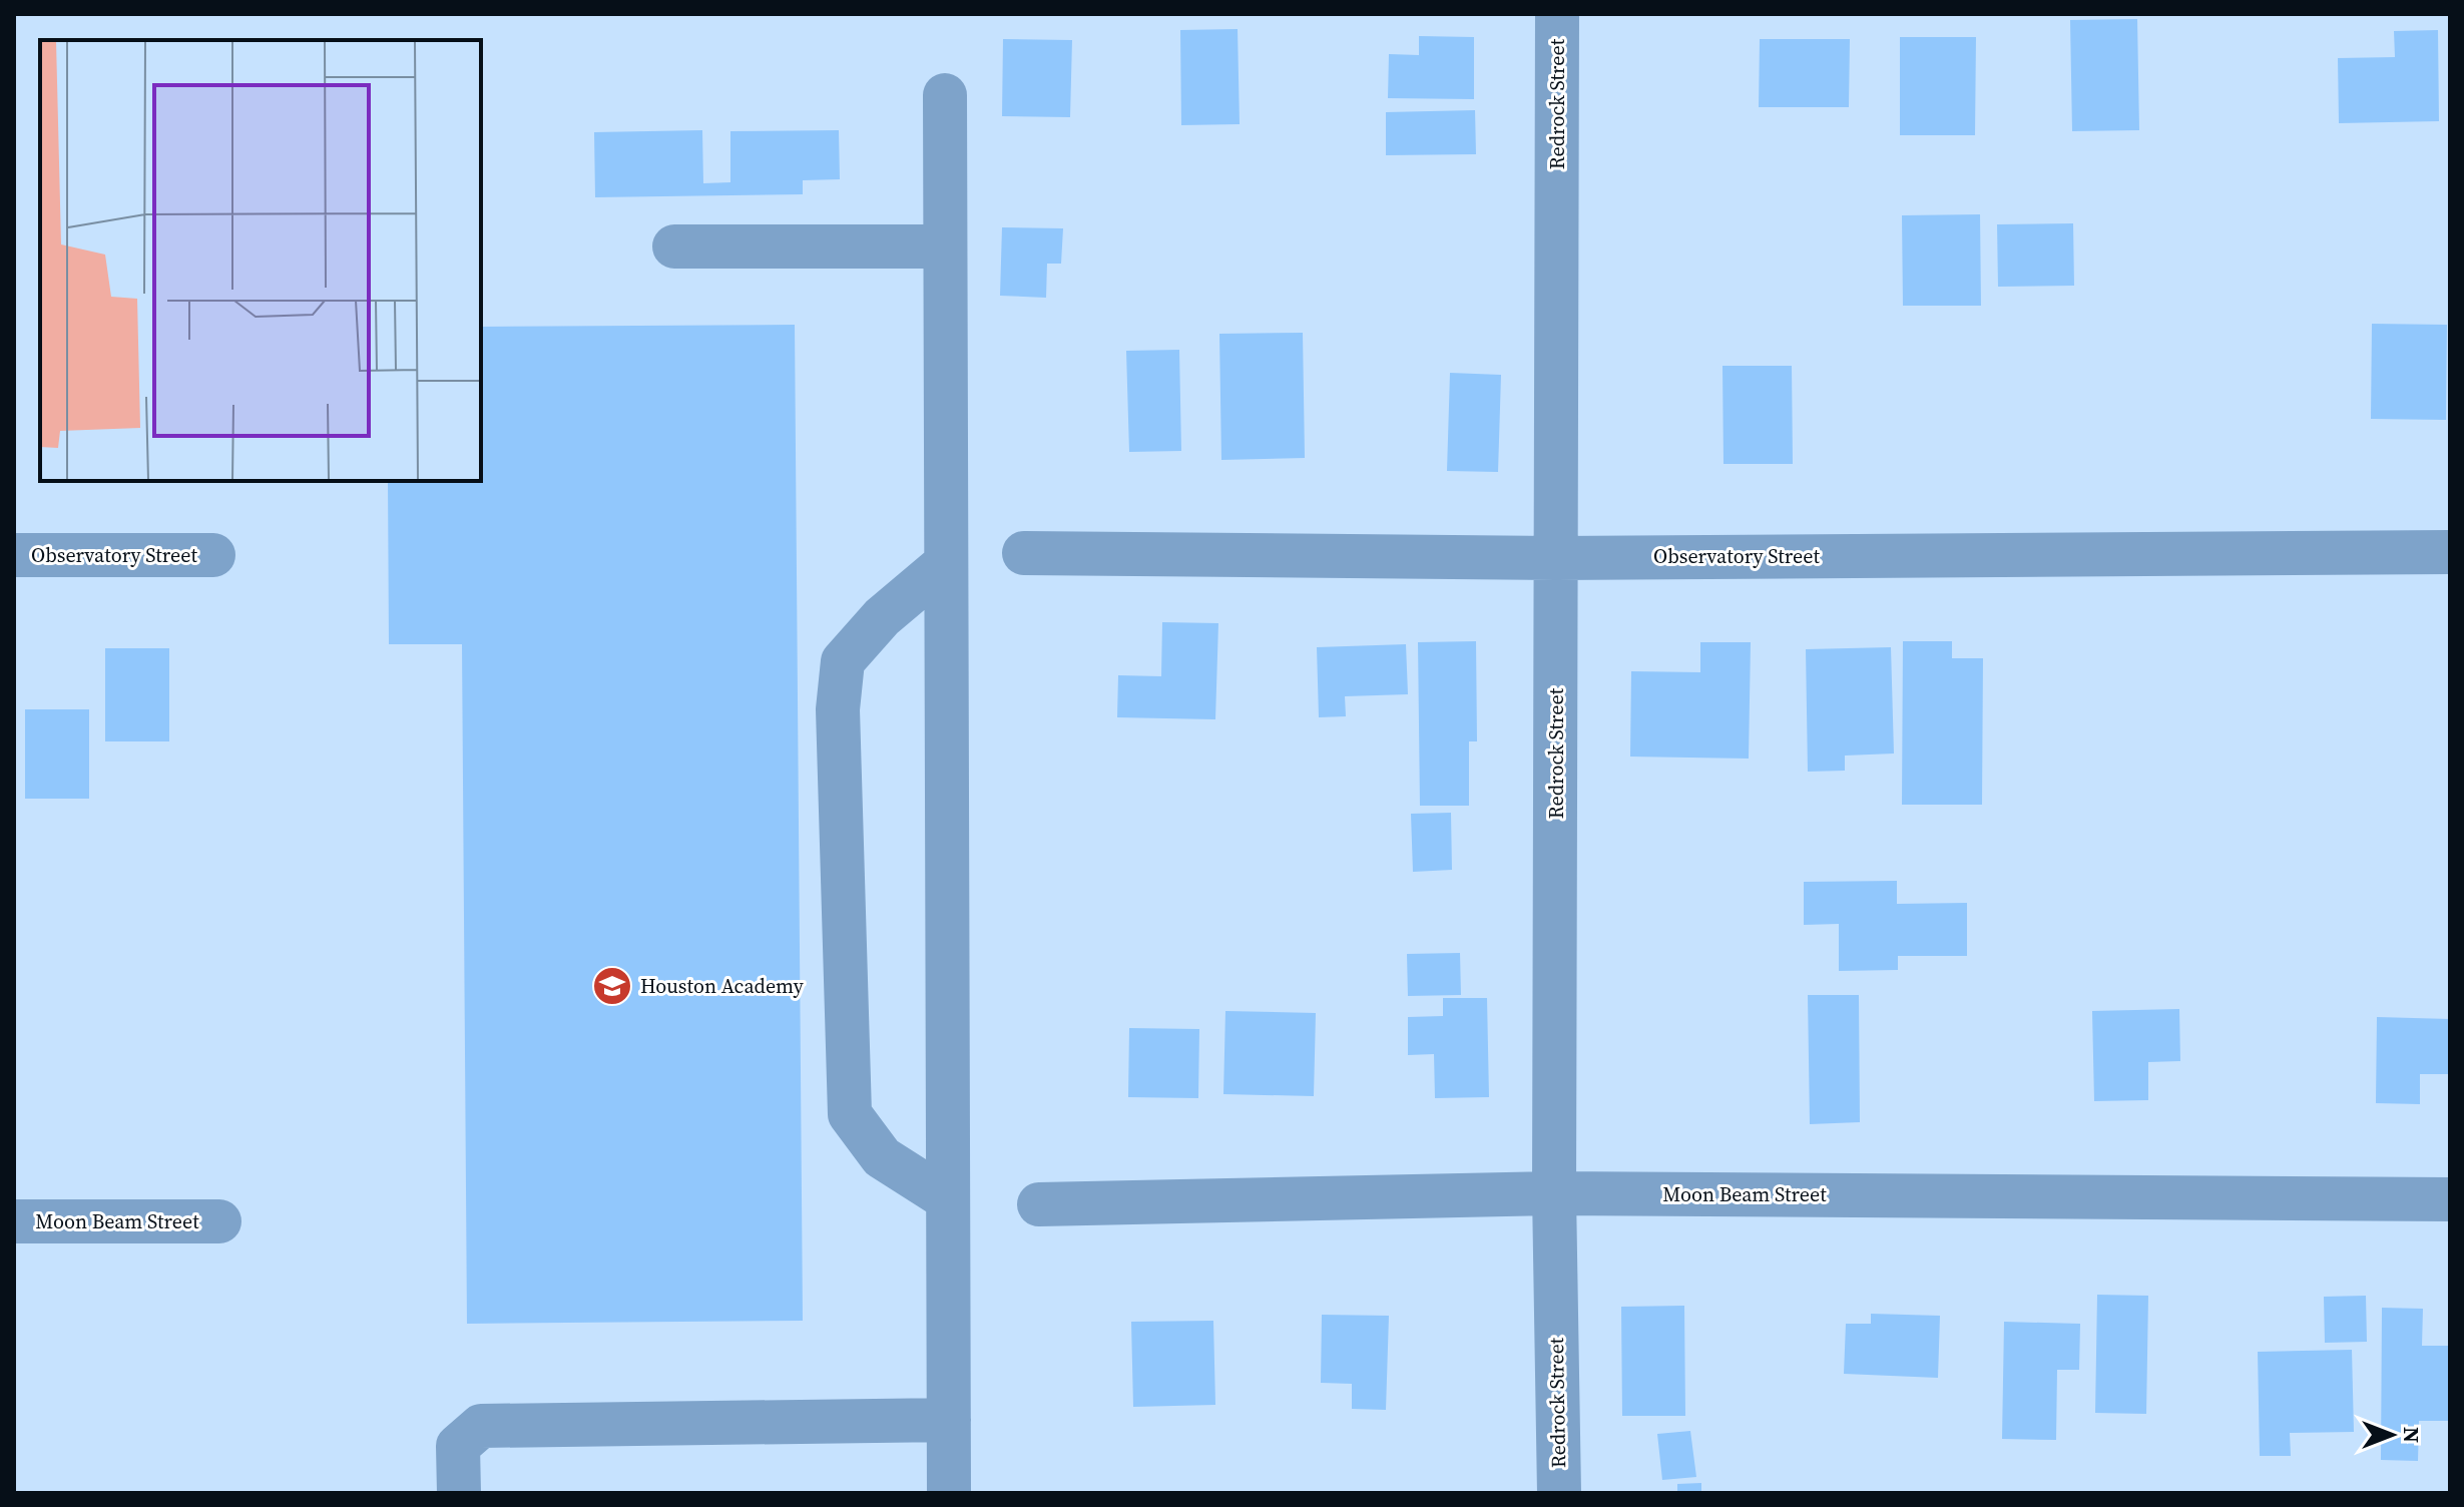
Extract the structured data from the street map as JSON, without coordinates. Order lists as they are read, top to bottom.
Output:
{
  "streets": {
    "street": ["Redrock Street", "Observatory Street", "Moon Beam Street"]
  },
  "crossings": [
    ["Redrock Street", "Observatory Street"],
    ["Redrock Street", "Moon Beam Street"]
  ],
  "places": {
    "school or university": ["Houston Academy"]
  },
  "north": "right"
}
